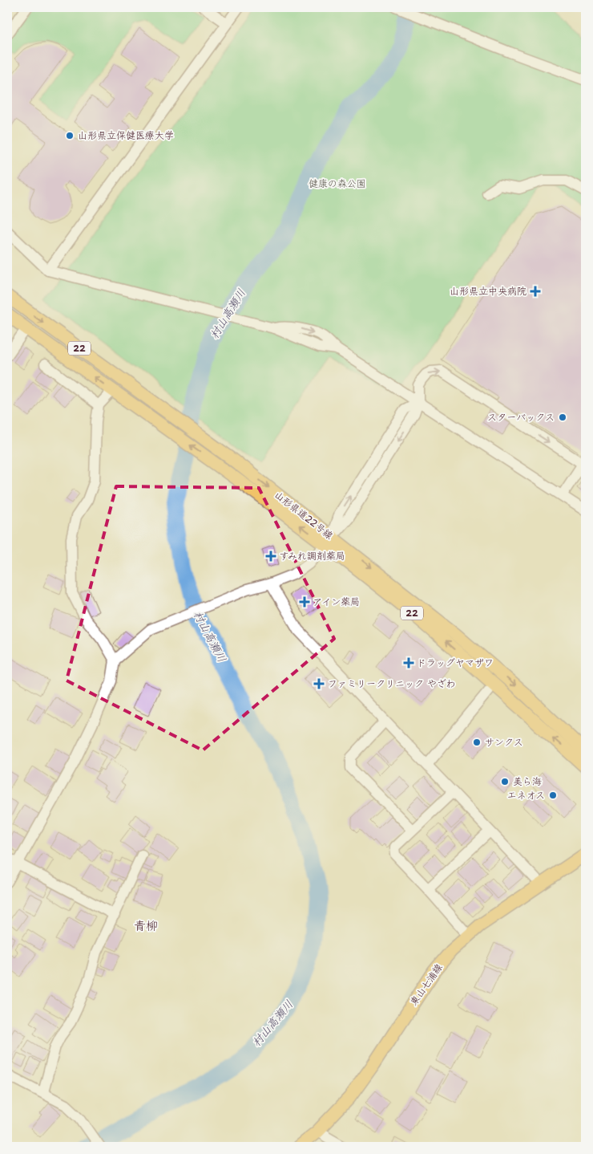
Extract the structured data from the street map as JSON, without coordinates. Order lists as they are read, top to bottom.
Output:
{
  "streets": {
    "main road": ["22", "山形県道22号線", "東山七浦線"]
  },
  "districts": ["青柳"],
  "water": ["村山高瀬川"],
  "parks": ["健康の森公園"],
  "places": {
    "other": [
      "山形県立保健医療大学",
      "スターバックス",
      "サンクス",
      "美ら海",
      "エネオス"
    ],
    "health": [
      "山形県立中央病院",
      "すみれ調剤薬局",
      "アイン薬局",
      "ドラッグヤマザワ",
      "ファミリークリニック やざわ"
    ]
  }
}
